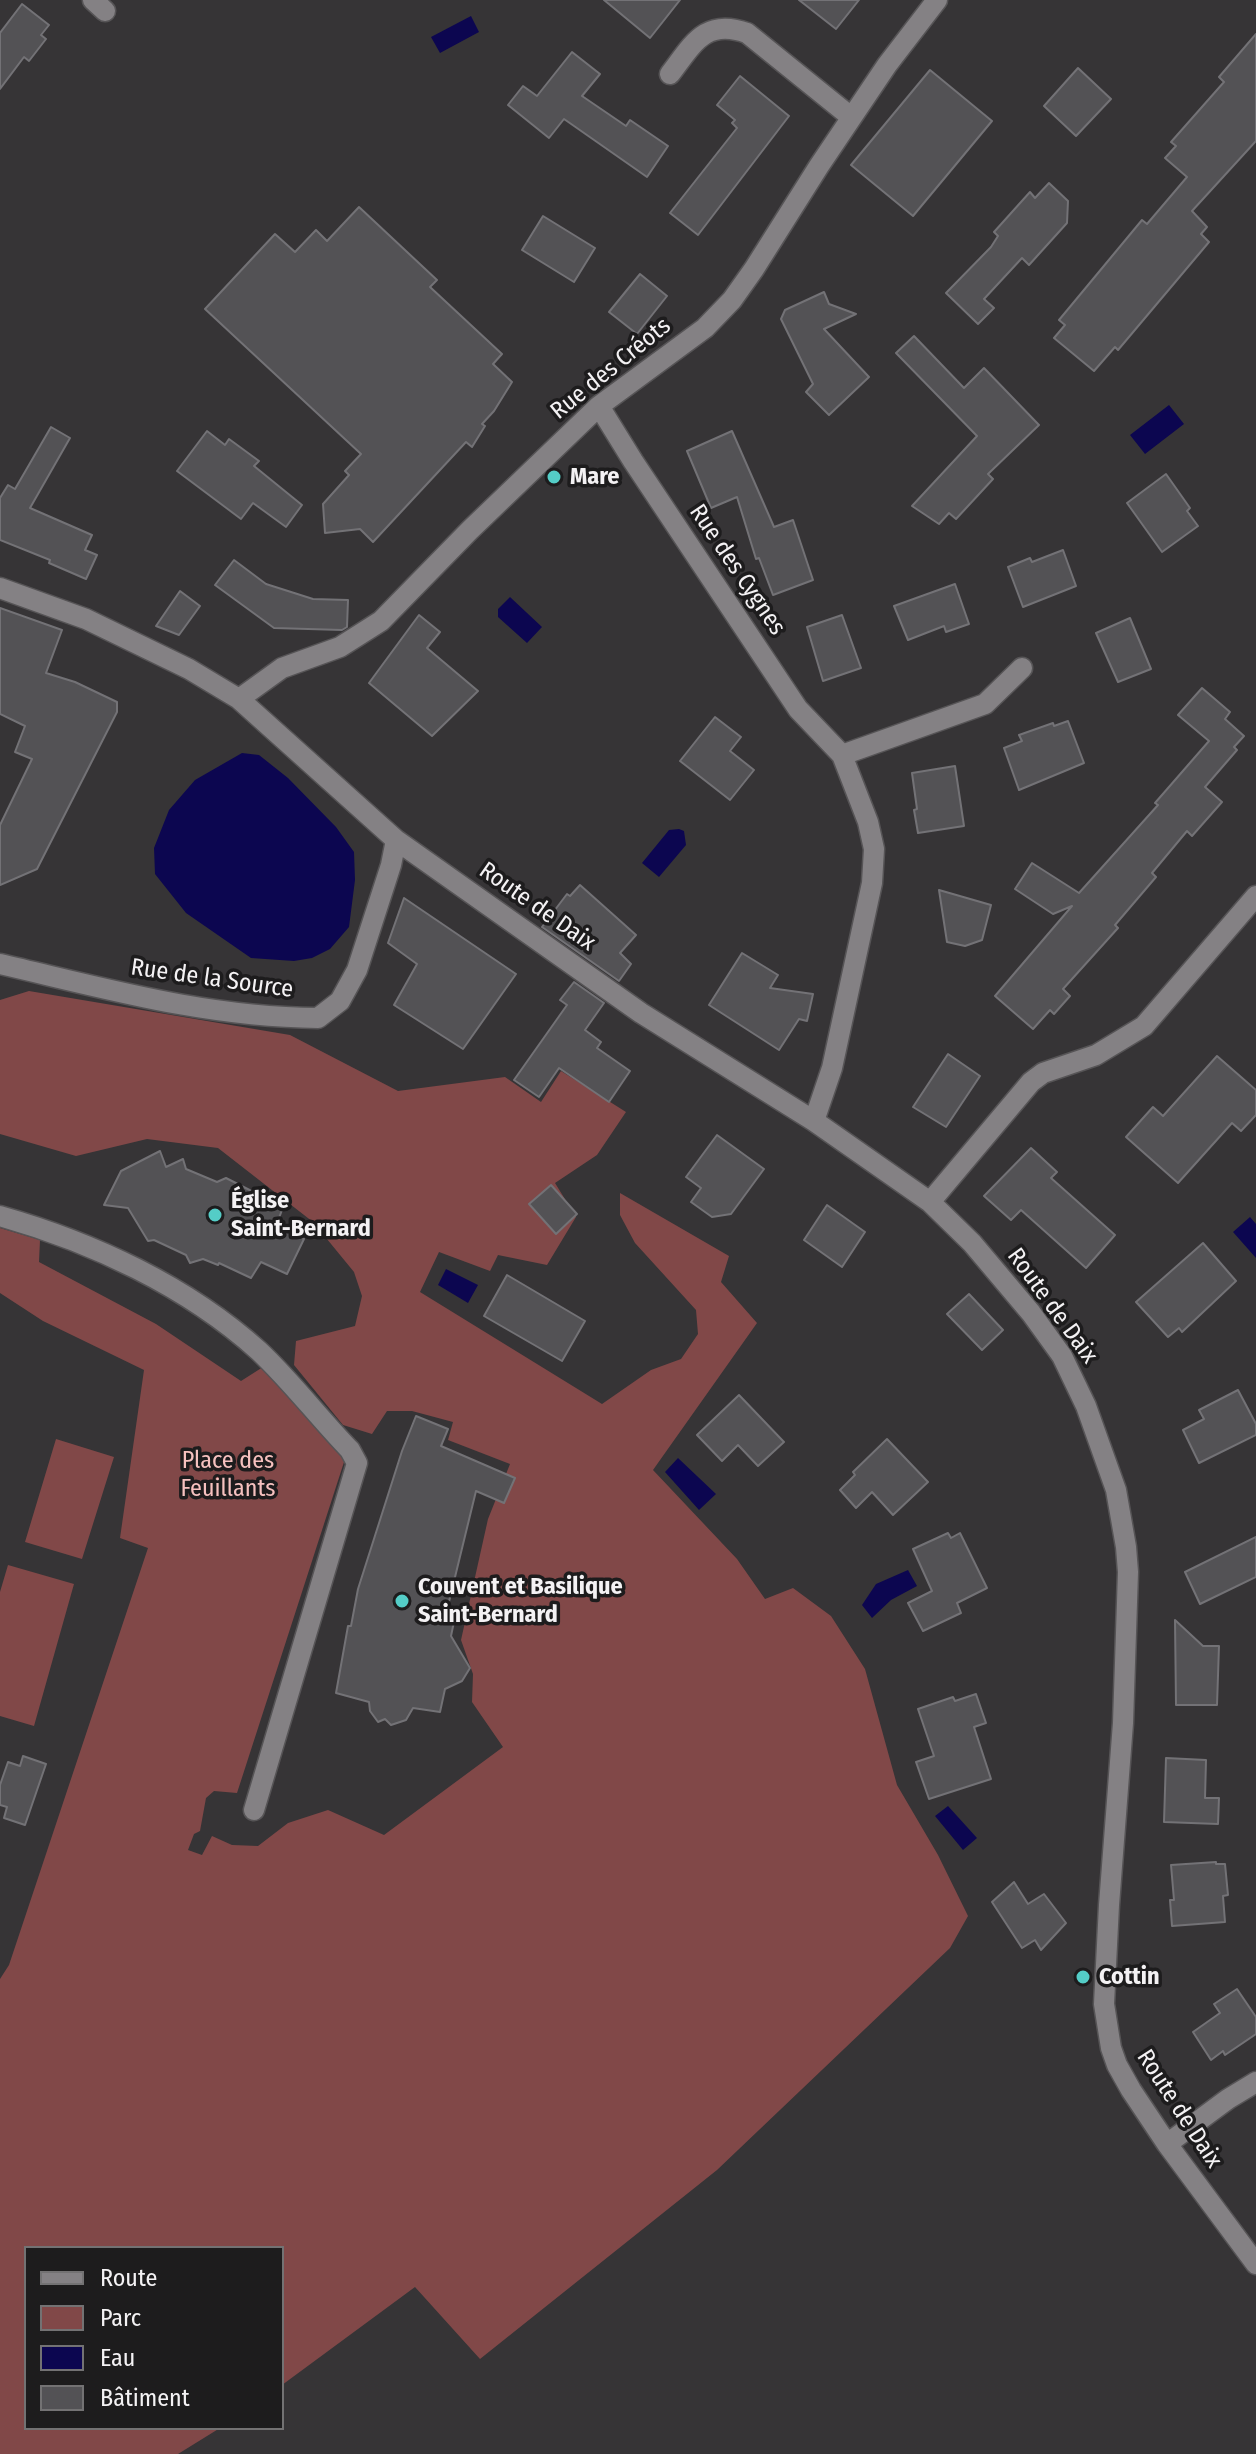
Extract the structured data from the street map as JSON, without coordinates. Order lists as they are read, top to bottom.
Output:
{
  "streets": {
    "street": [
      "Rue des Créots",
      "Rue des Cygnes",
      "Route de Daix",
      "Rue de la Source"
    ]
  },
  "crossings": [
    ["Rue des Créots", "Rue des Cygnes"],
    ["Rue des Créots", "Route de Daix"],
    ["Rue des Cygnes", "Route de Daix"],
    ["Route de Daix", "Rue de la Source"]
  ],
  "parks": ["Place des Feuillants"],
  "places": [
    "Mare",
    "Église Saint-Bernard",
    "Couvent et Basilique Saint-Bernard",
    "Cottin"
  ],
  "legend": [
    "Route",
    "Parc",
    "Eau",
    "Bâtiment"
  ]
}
